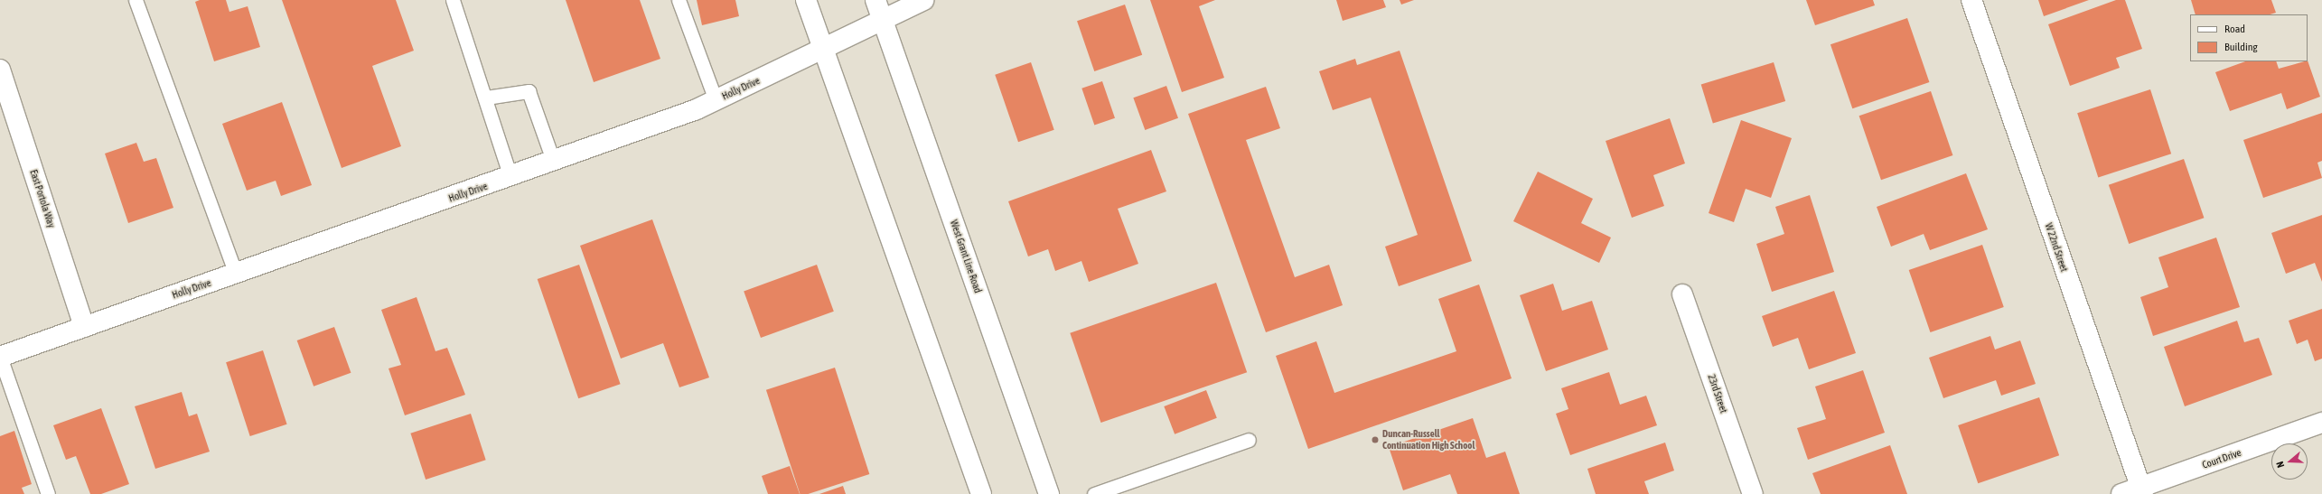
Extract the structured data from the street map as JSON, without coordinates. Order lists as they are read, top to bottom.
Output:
{
  "streets": {
    "street": [
      "Holly Drive",
      "East Portola Way",
      "W 22nd Street",
      "West Grant Line Road",
      "23rd Street",
      "Court Drive"
    ]
  },
  "crossings": [
    ["Holly Drive", "East Portola Way"],
    ["Holly Drive", "West Grant Line Road"],
    ["W 22nd Street", "Court Drive"]
  ],
  "places": ["Duncan-Russell Continuation High School"],
  "legend": ["Road", "Building"],
  "north": "left"
}
